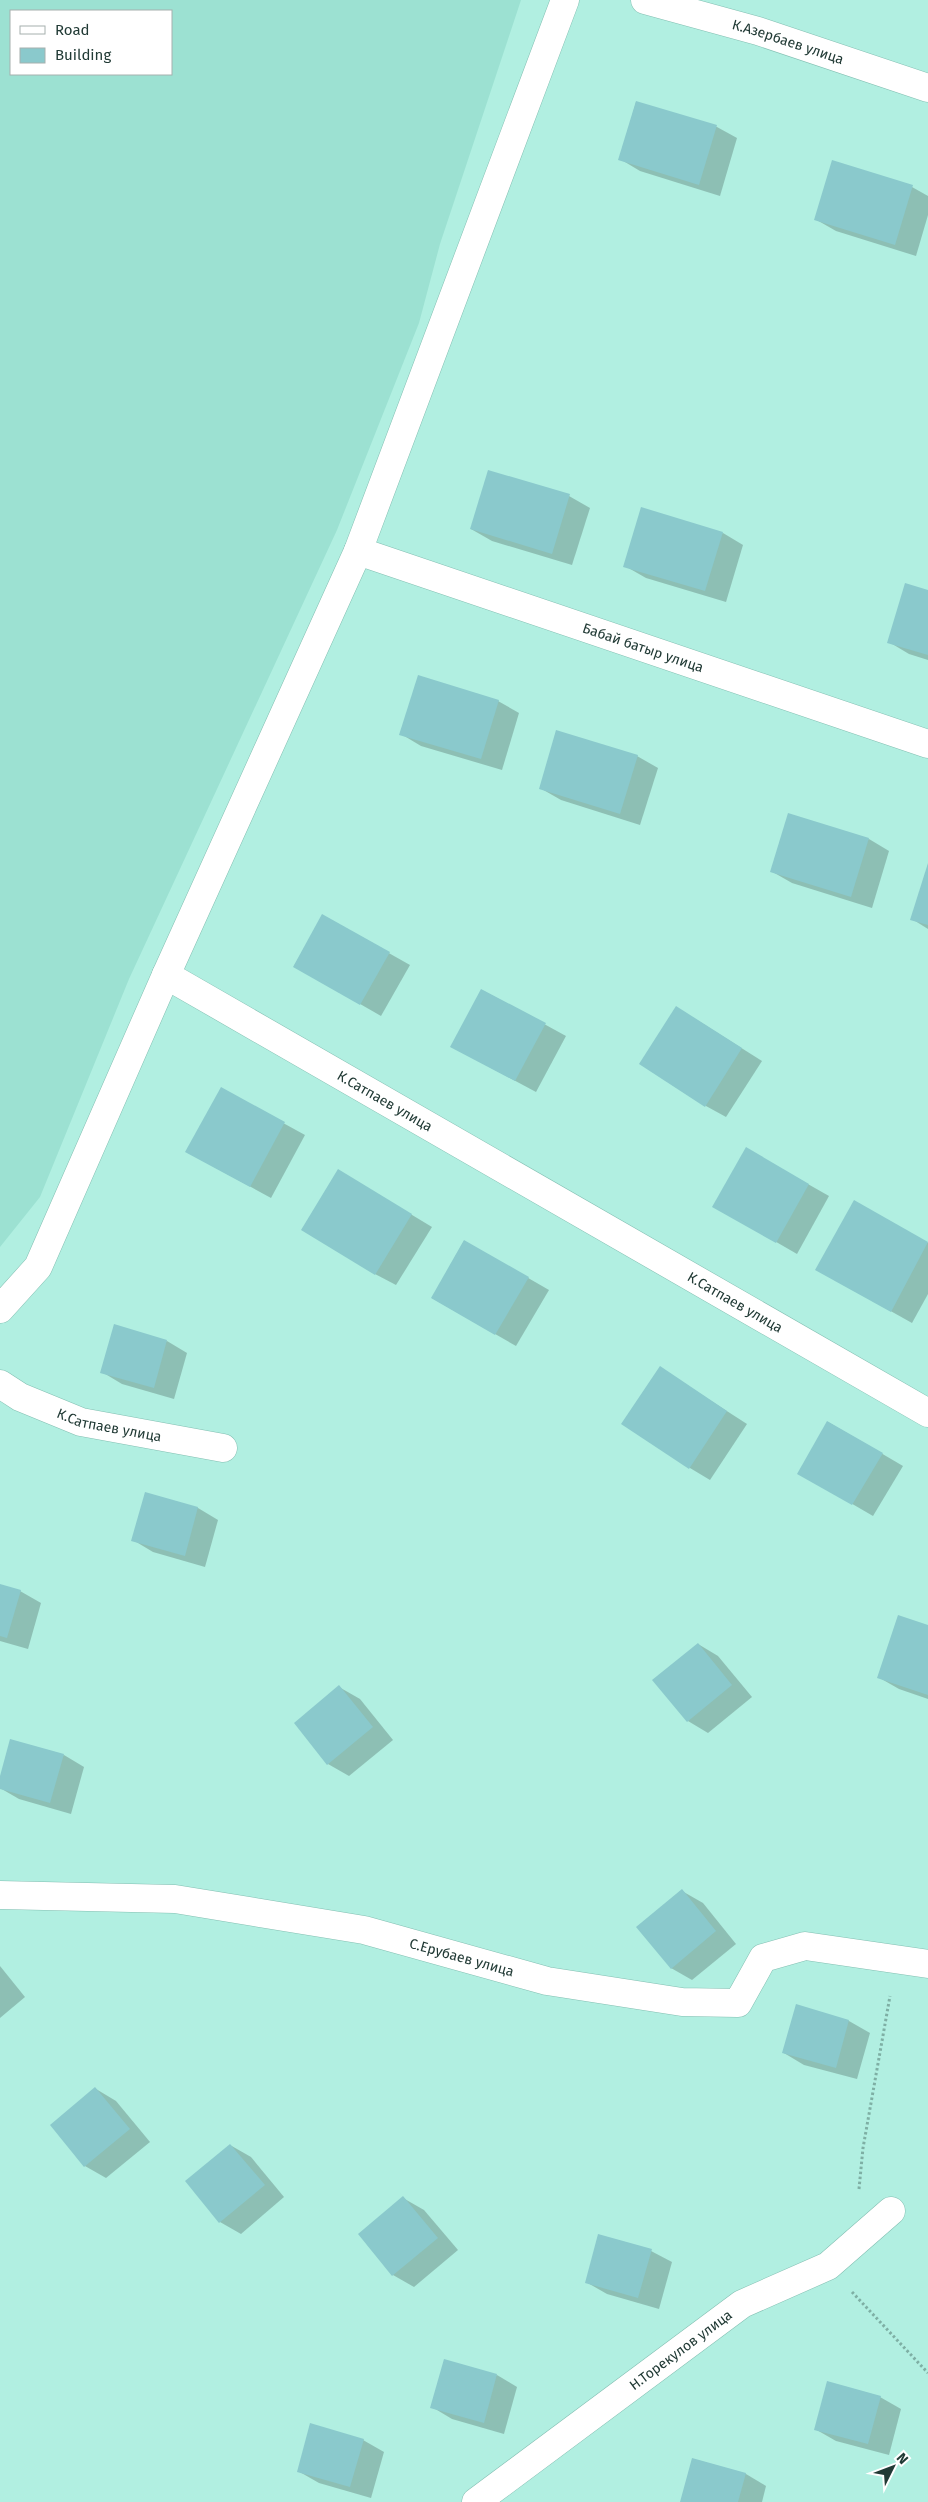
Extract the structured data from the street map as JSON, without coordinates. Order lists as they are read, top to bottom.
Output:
{
  "streets": {
    "street": [
      "К.Азербаев улица",
      "Бабай батыр улица",
      "К.Сатпаев улица",
      "С.Ерубаев улица",
      "Н.Торекулов улица"
    ]
  },
  "legend": ["Road", "Building"],
  "north": "top right"
}
